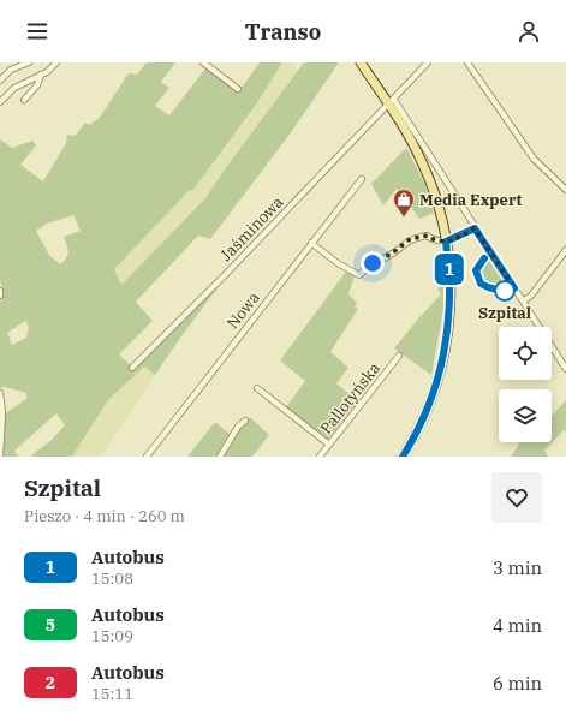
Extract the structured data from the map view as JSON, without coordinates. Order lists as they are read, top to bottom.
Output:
{
  "streets": {
    "street": ["Jaśminowa", "Nowa", "Pallotyńska"]
  },
  "places": {
    "shop": ["Media Expert"],
    "other": ["Szpital"]
  },
  "lines": ["bus line 1"],
  "page": {
    "header": "Transo",
    "on_map": "1",
    "heading": ["Szpital", "Pieszo · 4 min · 260 m"],
    "list": [
      {
        "mark": "1",
        "name": "Autobus",
        "note": "15:08",
        "value": "3 min"
      },
      {
        "mark": "5",
        "name": "Autobus",
        "note": "15:09",
        "value": "4 min"
      },
      {
        "mark": "2",
        "name": "Autobus",
        "note": "15:11",
        "value": "6 min"
      }
    ]
  }
}
